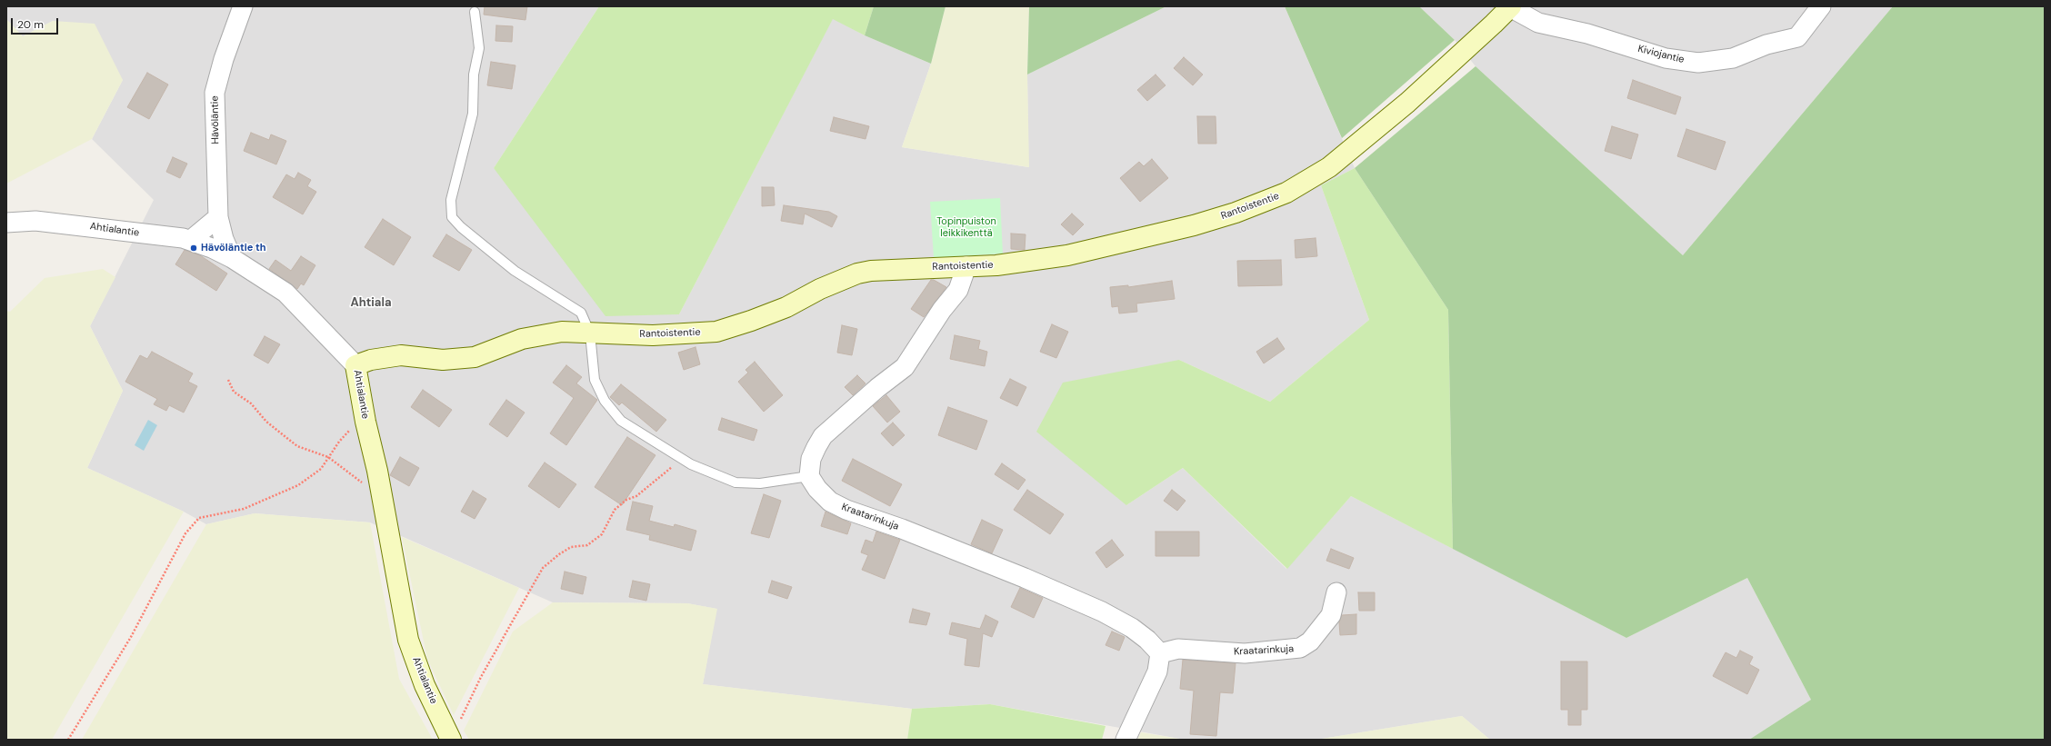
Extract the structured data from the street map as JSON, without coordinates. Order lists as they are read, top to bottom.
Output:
{
  "streets": {
    "street": [
      "Kiviojantie",
      "Hävöläntie",
      "Rantoistentie",
      "Ahtialantie",
      "Kraatarinkuja"
    ]
  },
  "crossings": [
    ["Kiviojantie", "Rantoistentie"],
    ["Hävöläntie", "Ahtialantie"],
    ["Rantoistentie", "Ahtialantie"]
  ],
  "districts": ["Ahtiala"],
  "parks": ["Topinpuiston leikkikenttä"],
  "places": ["Hävöläntie th"],
  "scale_bar": "20 m"
}
